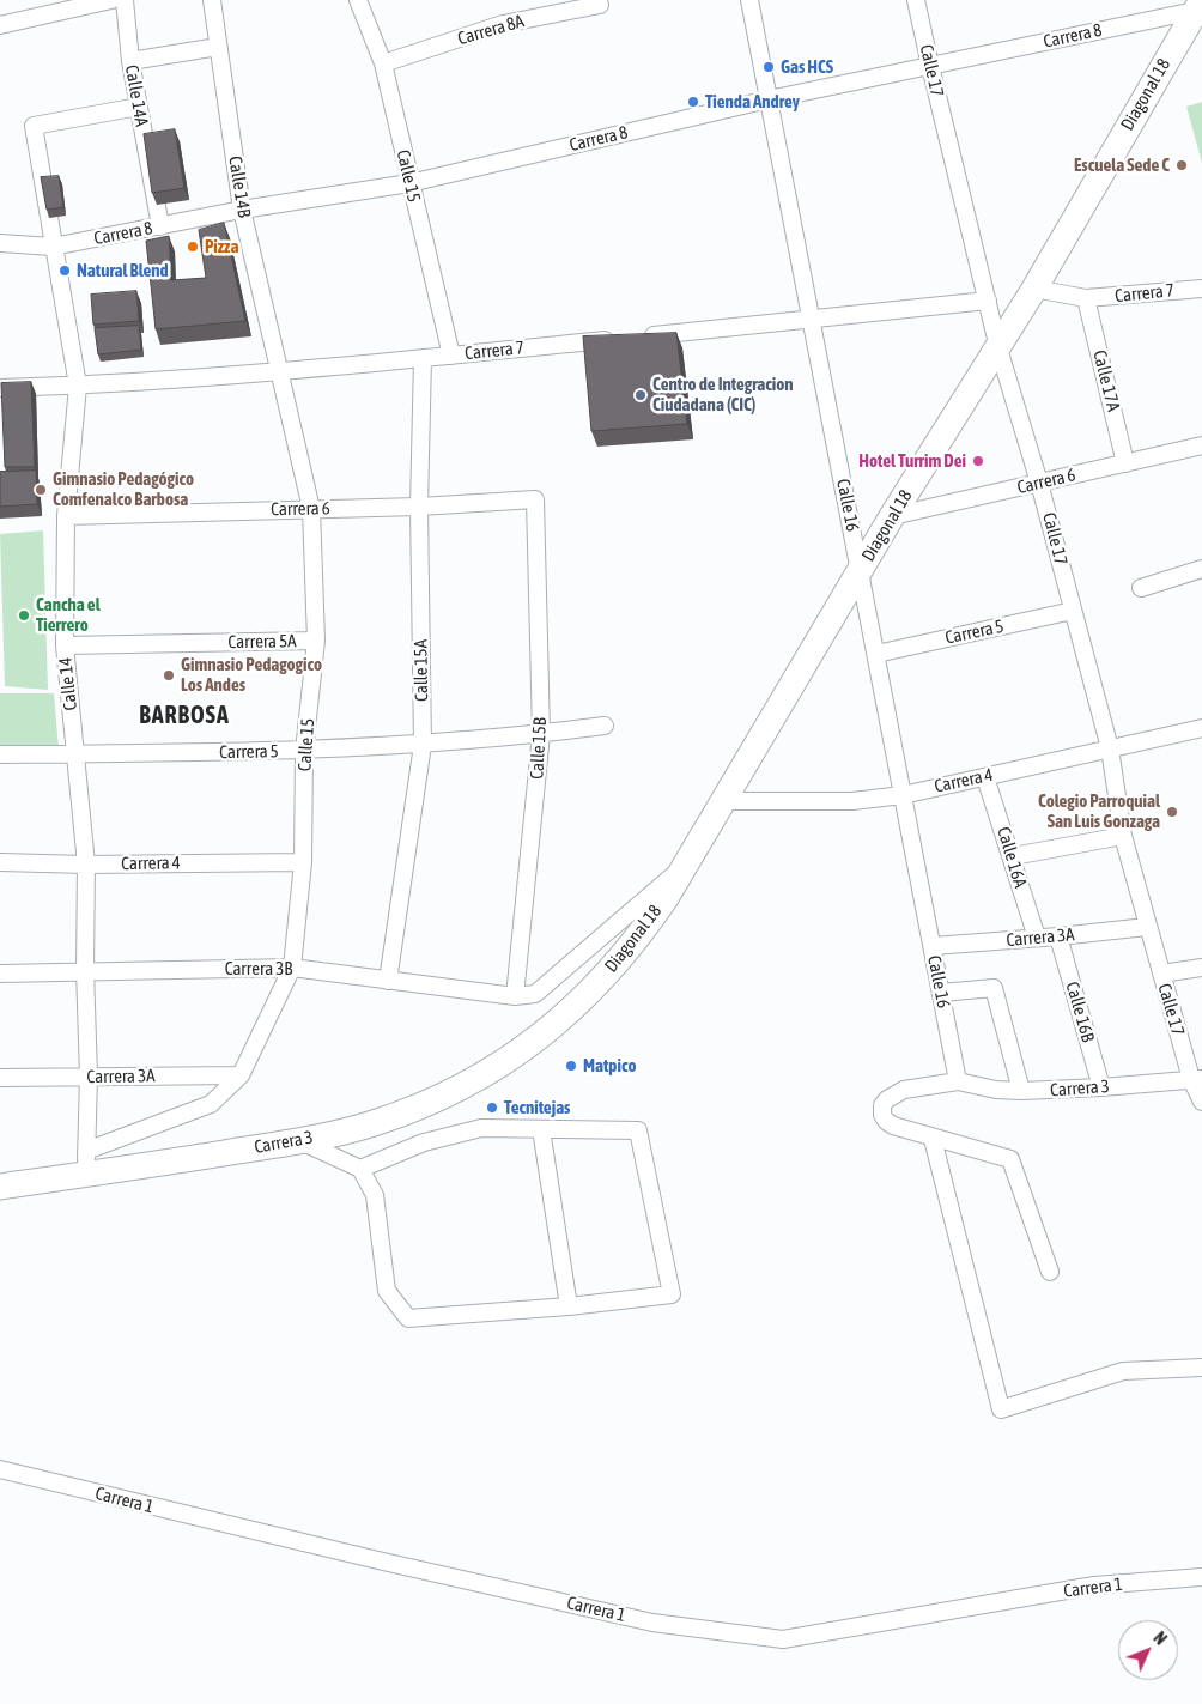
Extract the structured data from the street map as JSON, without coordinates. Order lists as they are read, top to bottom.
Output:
{
  "streets": {
    "main road": ["Diagonal 18", "Carrera 3"],
    "street": [
      "Carrera 8A",
      "Carrera 8",
      "Calle 17",
      "Calle 14A",
      "Calle 15",
      "Calle 14B",
      "Carrera 7",
      "Calle 17A",
      "Carrera 6",
      "Calle 16",
      "Carrera 5",
      "Carrera 5A",
      "Calle 15A",
      "Calle 14",
      "Calle 15B",
      "Carrera 4",
      "Calle 16A",
      "Carrera 3A",
      "Carrera 3B",
      "Calle 16B",
      "Carrera 1"
    ]
  },
  "crossings": [
    ["Carrera 8A", "Calle 15"],
    ["Carrera 8", "Calle 17"],
    ["Carrera 8", "Diagonal 18"],
    ["Carrera 8", "Calle 14A"],
    ["Carrera 8", "Calle 15"],
    ["Carrera 8", "Calle 14B"],
    ["Carrera 8", "Calle 16"],
    ["Carrera 8", "Calle 14"],
    ["Calle 17", "Diagonal 18"],
    ["Calle 17", "Carrera 7"],
    ["Calle 17", "Carrera 6"],
    ["Calle 17", "Carrera 5"],
    ["Calle 17", "Carrera 4"],
    ["Calle 17", "Carrera 3A"],
    ["Calle 17", "Carrera 3"],
    ["Diagonal 18", "Carrera 7"],
    ["Diagonal 18", "Carrera 6"],
    ["Diagonal 18", "Calle 16"],
    ["Diagonal 18", "Carrera 4"],
    ["Diagonal 18", "Carrera 3"],
    ["Calle 14A", "Calle 14"],
    ["Calle 15", "Calle 14B"],
    ["Calle 15", "Carrera 7"],
    ["Calle 15", "Carrera 6"],
    ["Calle 15", "Carrera 5"],
    ["Calle 15", "Carrera 5A"],
    ["Calle 15", "Carrera 4"],
    ["Calle 15", "Carrera 3A"],
    ["Calle 15", "Carrera 3B"],
    ["Calle 14B", "Carrera 7"],
    ["Carrera 7", "Calle 17A"],
    ["Carrera 7", "Calle 16"],
    ["Carrera 7", "Calle 15A"],
    ["Carrera 7", "Calle 14"],
    ["Calle 17A", "Carrera 6"],
    ["Carrera 6", "Calle 15A"],
    ["Carrera 6", "Calle 14"],
    ["Carrera 6", "Calle 15B"],
    ["Calle 16", "Carrera 5"],
    ["Calle 16", "Carrera 4"],
    ["Calle 16", "Carrera 3A"],
    ["Calle 16", "Carrera 3"],
    ["Carrera 5", "Calle 15A"],
    ["Carrera 5", "Calle 14"],
    ["Carrera 5", "Calle 15B"],
    ["Carrera 5A", "Calle 14"],
    ["Calle 15A", "Carrera 3B"],
    ["Calle 14", "Carrera 4"],
    ["Calle 14", "Carrera 3A"],
    ["Calle 14", "Carrera 3B"],
    ["Calle 14", "Carrera 3"],
    ["Calle 15B", "Carrera 3B"],
    ["Carrera 4", "Calle 16A"],
    ["Calle 16A", "Carrera 3A"],
    ["Carrera 3A", "Calle 16B"],
    ["Calle 16B", "Carrera 3"]
  ],
  "districts": ["BARBOSA"],
  "places": [
    "Gas HCS",
    "Tienda Andrey",
    "Escuela Sede C",
    "Pizza",
    "Natural Blend",
    "Centro de Integracion Ciudadana (CIC)",
    "Hotel Turrim Dei",
    "Gimnasio Pedagógico Comfenalco Barbosa",
    "Cancha el Tierrero",
    "Gimnasio Pedagogico Los Andes",
    "Colegio Parroquial San Luis Gonzaga",
    "Matpico",
    "Tecnitejas"
  ],
  "north": "top right"
}
